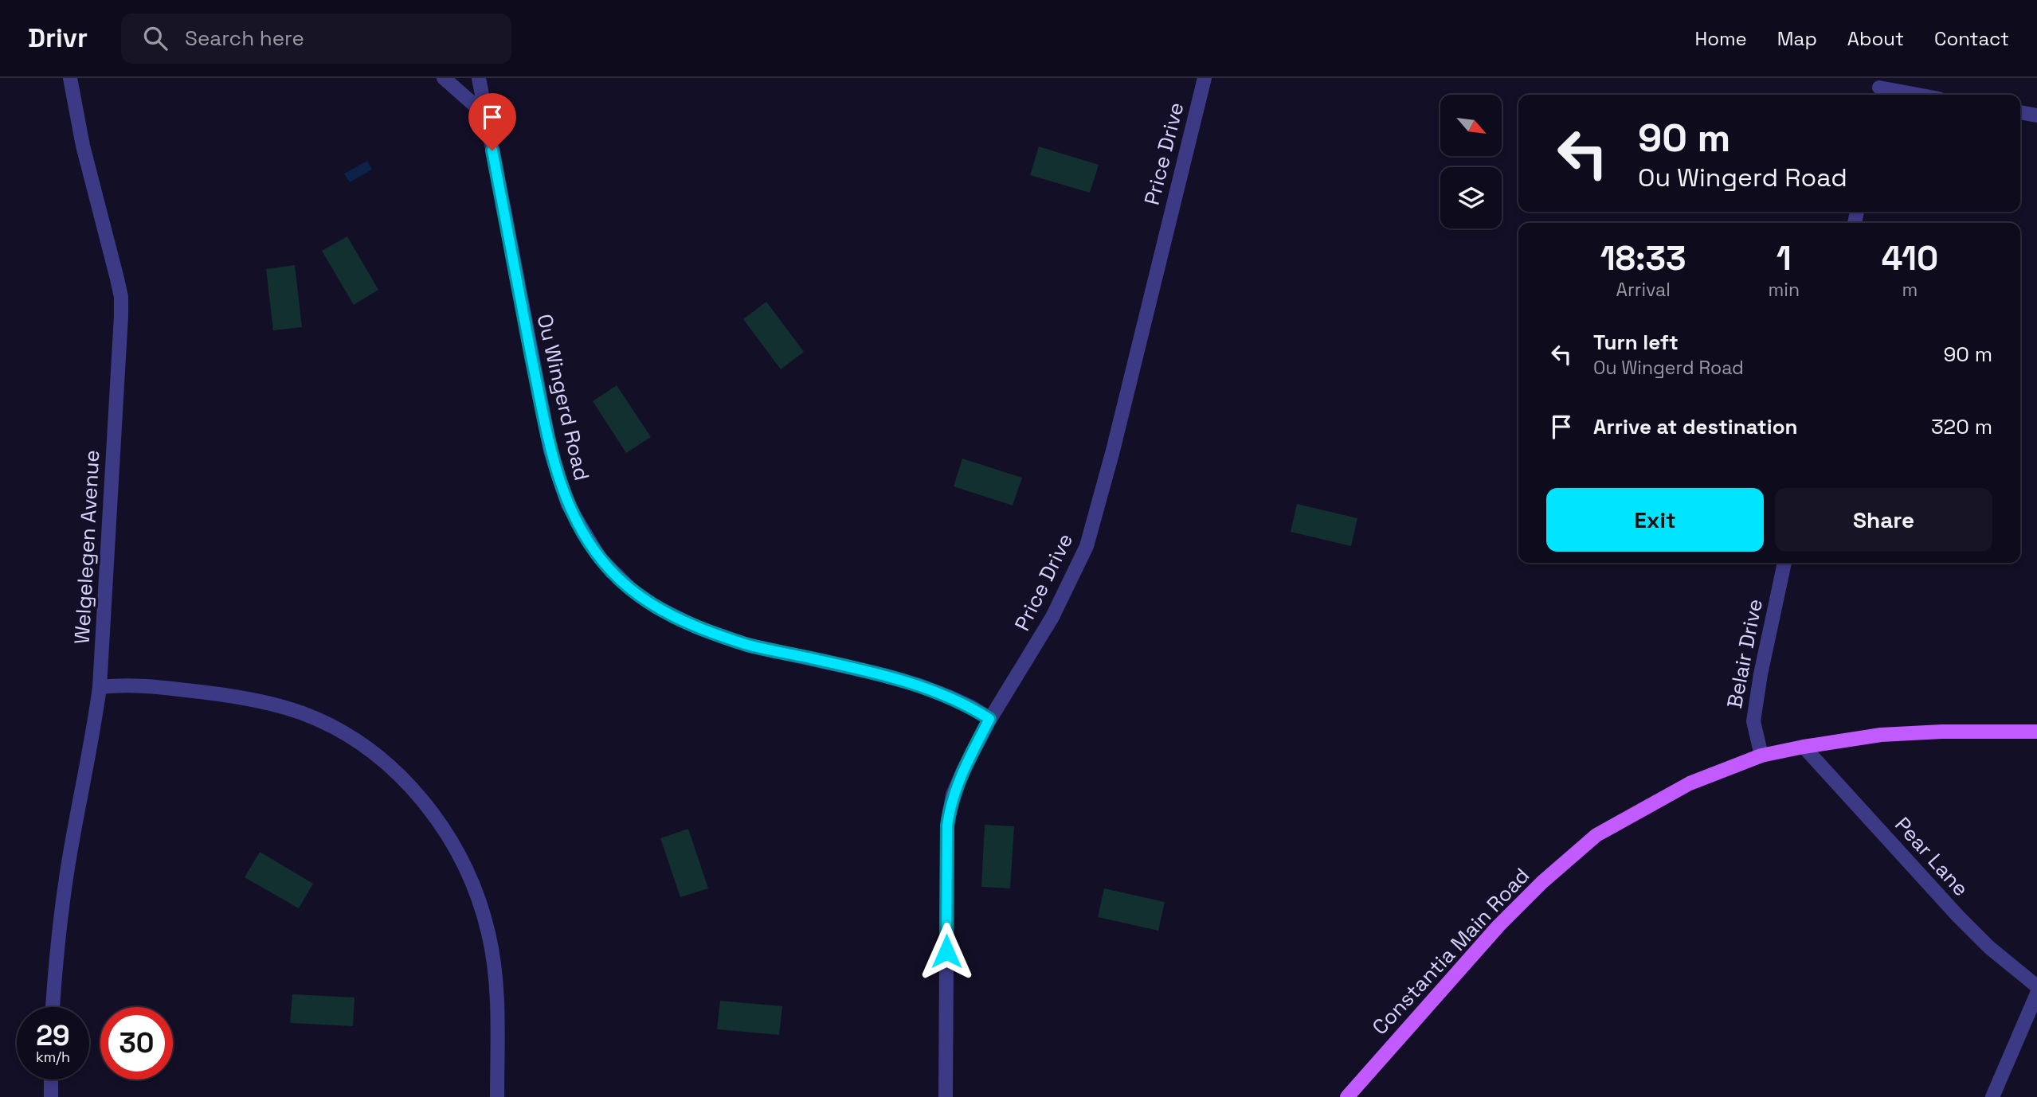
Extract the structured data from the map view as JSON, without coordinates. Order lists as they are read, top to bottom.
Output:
{
  "streets": {
    "main road": ["Constantia Main Road"],
    "street": [
      "Price Drive",
      "Ou Wingerd Road",
      "Welgelegen Avenue",
      "Belair Drive",
      "Pear Lane"
    ]
  },
  "crossings": [
    ["Price Drive", "Ou Wingerd Road"],
    ["Belair Drive", "Constantia Main Road"],
    ["Pear Lane", "Constantia Main Road"]
  ],
  "north": "bottom right",
  "page": {
    "header": "Drivr",
    "search": "Search here",
    "nav": [
      "Home",
      "Map",
      "About",
      "Contact"
    ],
    "turn": ["90 m", "Ou Wingerd Road"],
    "eta": [
      "18:33",
      "Arrival",
      "1",
      "min",
      "410",
      "m"
    ],
    "list": [
      {
        "name": "Turn left",
        "note": "Ou Wingerd Road",
        "value": "90 m"
      },
      {
        "name": "Arrive at destination",
        "value": "320 m"
      }
    ],
    "buttons": ["Exit", "Share"],
    "speed": "29 km/h",
    "limit": "30"
  }
}
